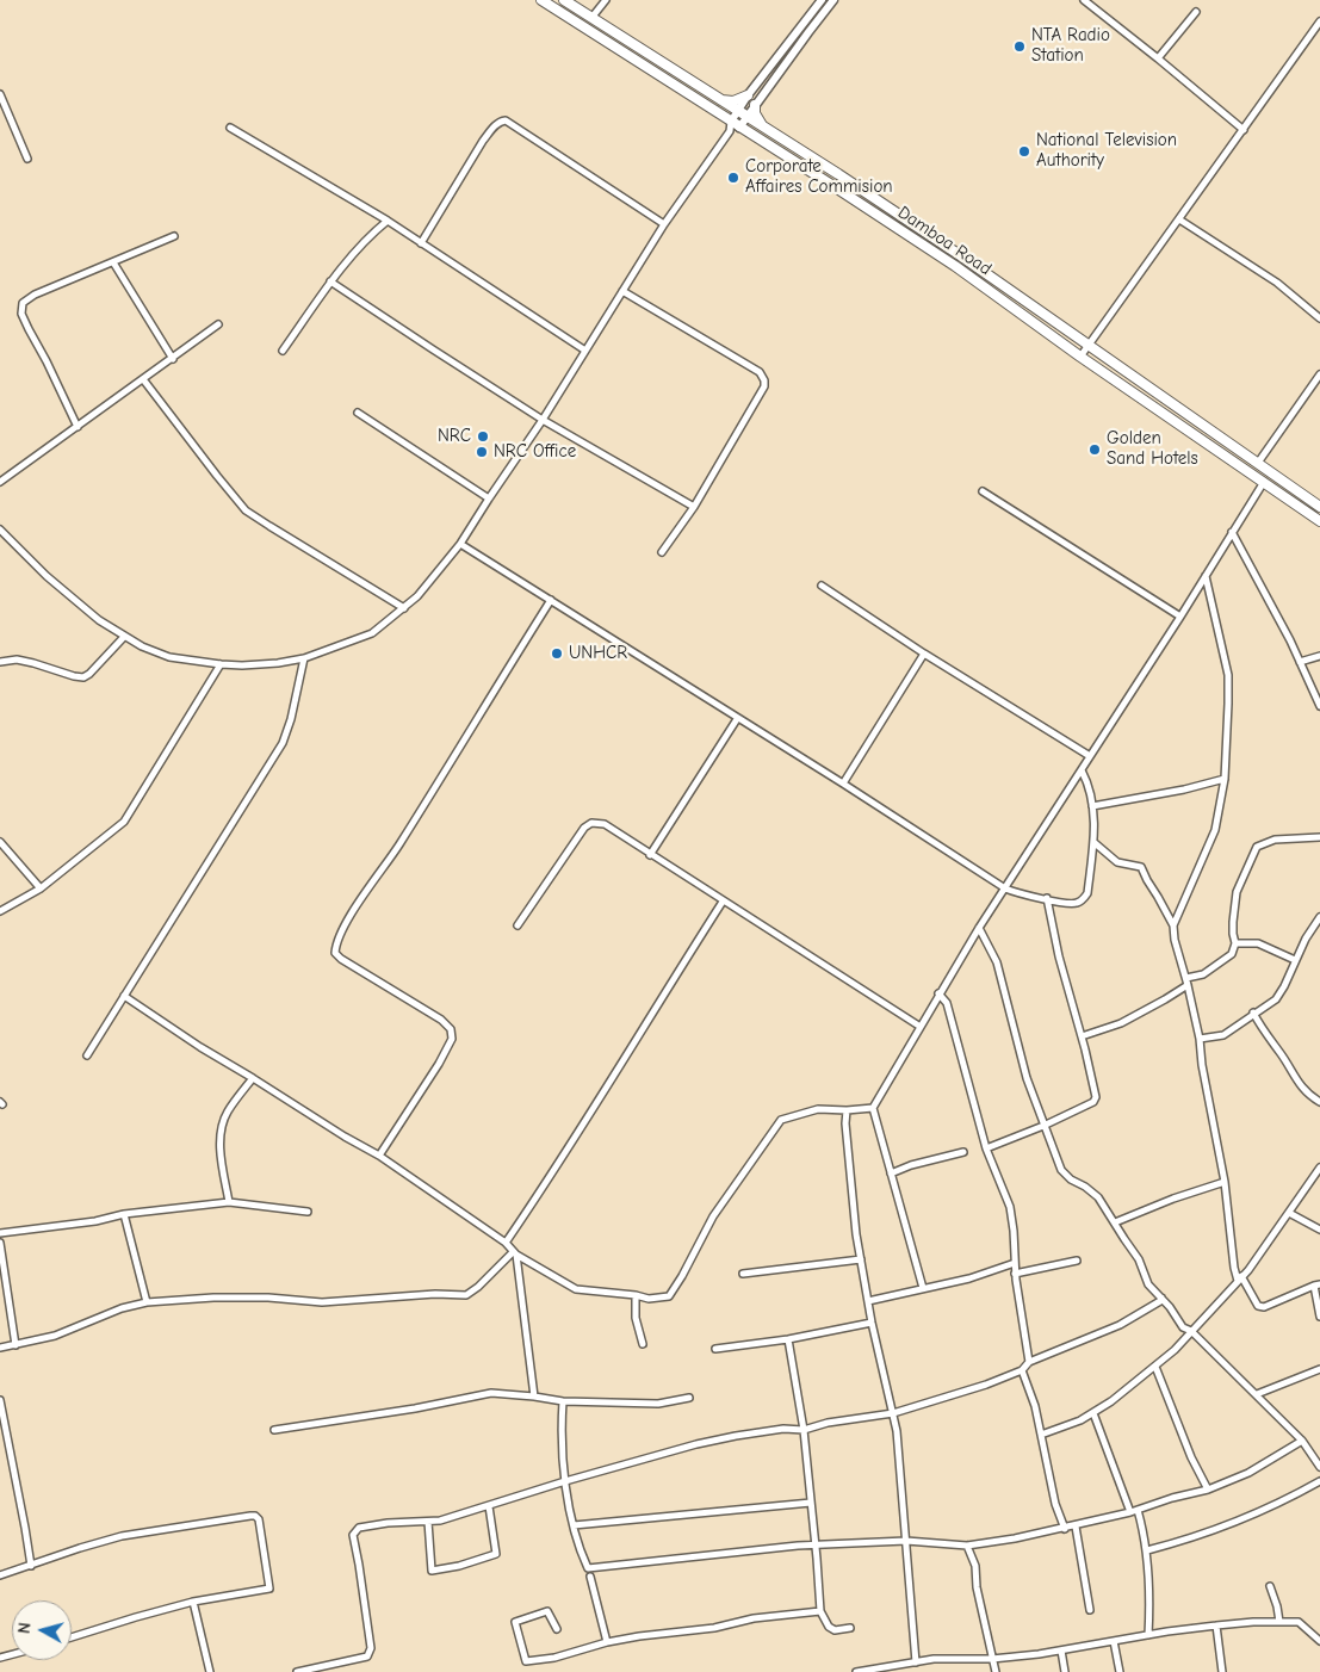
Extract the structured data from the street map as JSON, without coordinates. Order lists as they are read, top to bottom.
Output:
{
  "streets": {
    "main road": ["Damboa Road"]
  },
  "places": [
    "NTA Radio Station",
    "National Television Authority",
    "Corporate Affaires Commision",
    "NRC",
    "Golden Sand Hotels",
    "NRC Office",
    "UNHCR"
  ],
  "north": "left"
}
